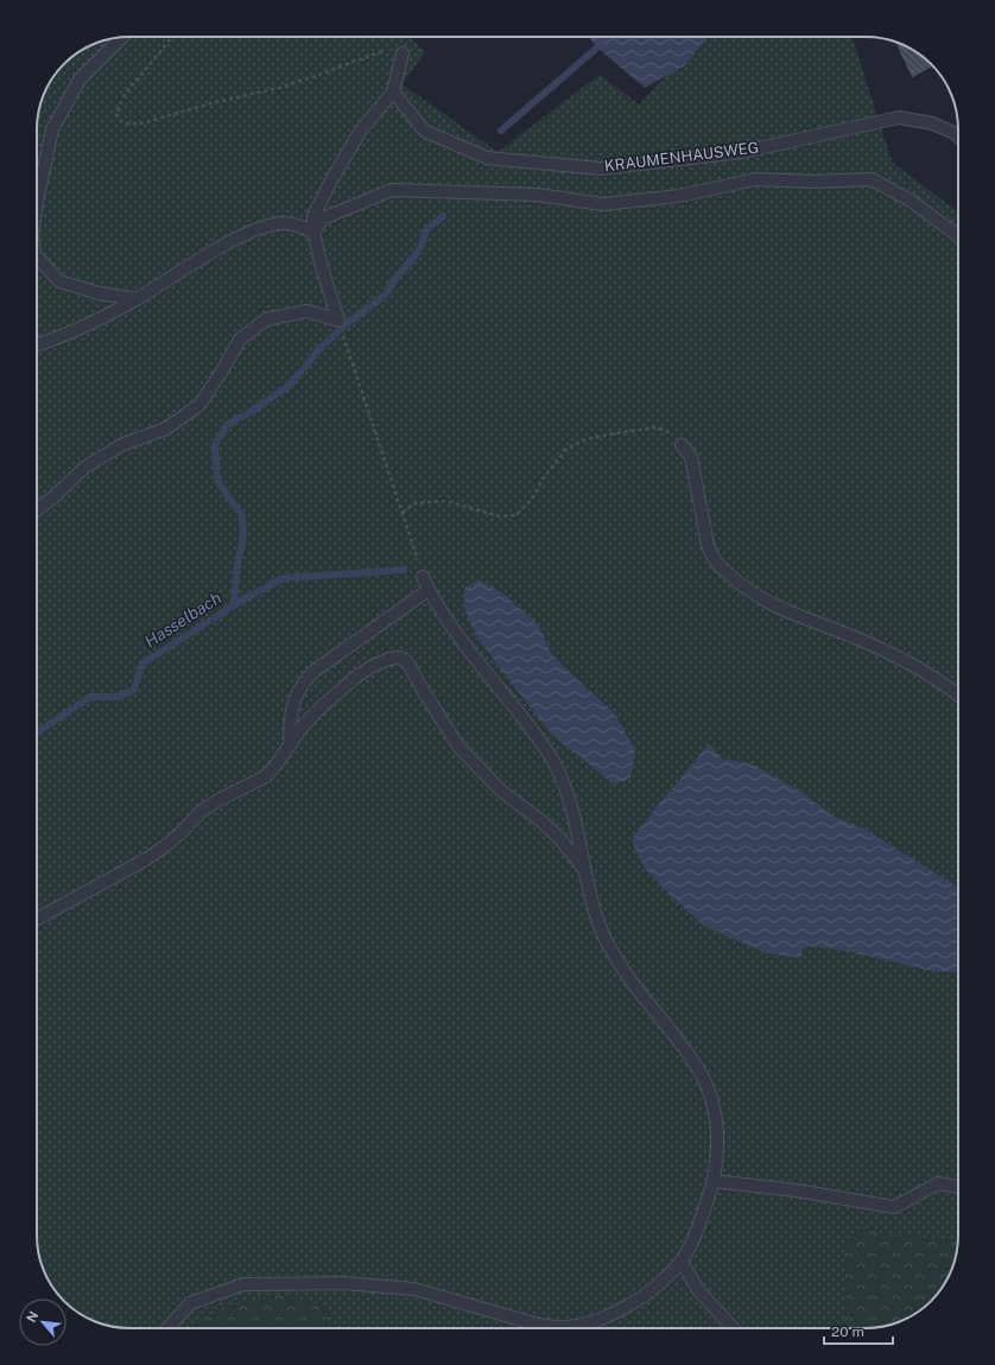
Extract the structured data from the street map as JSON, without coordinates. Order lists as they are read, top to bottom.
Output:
{
  "streets": {
    "lane": ["KRAUMENHAUSWEG"]
  },
  "water": ["Hasselbach"],
  "scale_bar": "20 m",
  "north": "top left"
}
